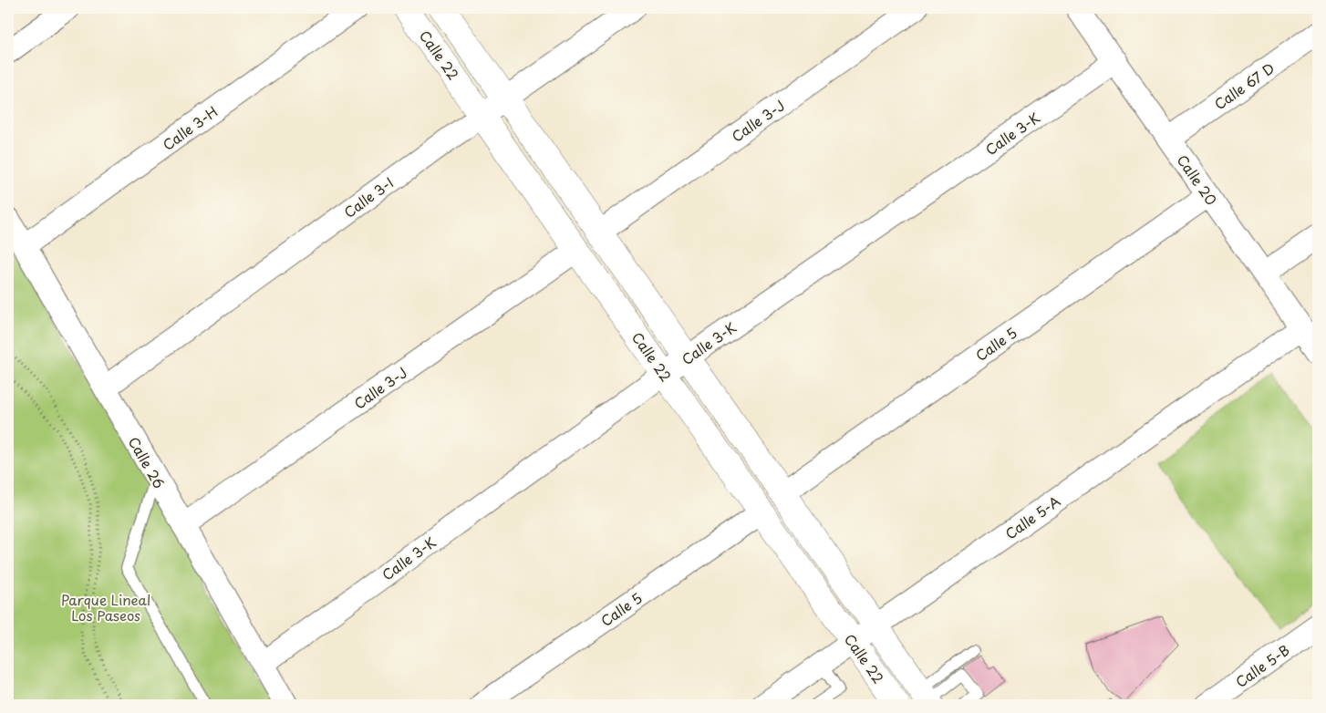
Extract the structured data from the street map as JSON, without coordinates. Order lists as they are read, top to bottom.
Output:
{
  "streets": {
    "street": [
      "Calle 22",
      "Calle 67 D",
      "Calle 3-J",
      "Calle 3-H",
      "Calle 3-K",
      "Calle 20",
      "Calle 3-I",
      "Calle 5",
      "Calle 26",
      "Calle 5-A",
      "Calle 5-B"
    ]
  },
  "crossings": [
    ["Calle 22", "Calle 3-J"],
    ["Calle 22", "Calle 3-K"],
    ["Calle 22", "Calle 3-I"],
    ["Calle 22", "Calle 5"],
    ["Calle 22", "Calle 5-A"],
    ["Calle 67 D", "Calle 20"],
    ["Calle 3-J", "Calle 26"],
    ["Calle 3-H", "Calle 26"],
    ["Calle 3-K", "Calle 20"],
    ["Calle 3-K", "Calle 26"],
    ["Calle 20", "Calle 5"],
    ["Calle 20", "Calle 5-A"],
    ["Calle 3-I", "Calle 26"]
  ],
  "parks": ["Parque Lineal Los Paseos"]
}
